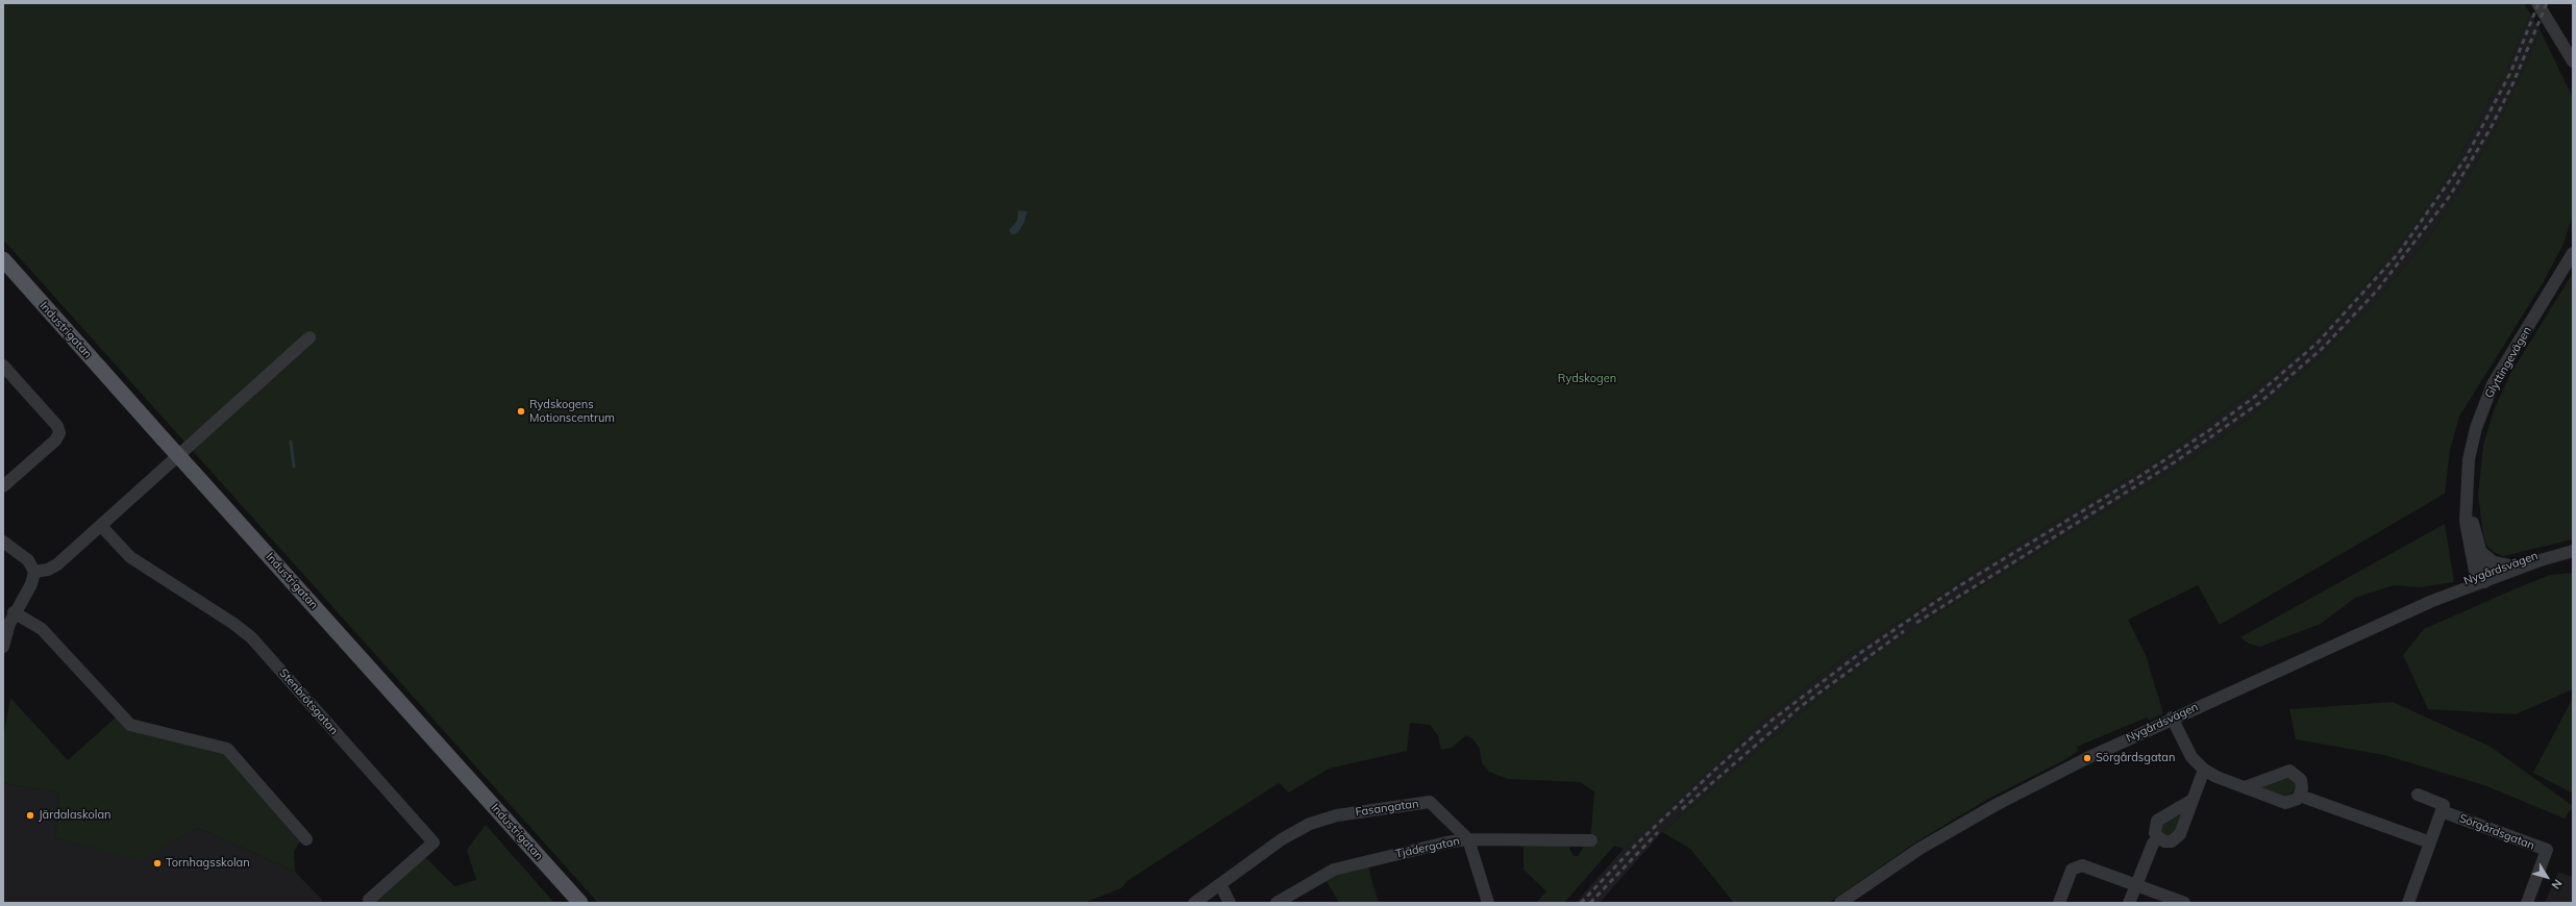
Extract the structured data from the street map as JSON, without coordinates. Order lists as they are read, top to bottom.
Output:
{
  "streets": {
    "main road": ["Industrigatan"],
    "street": [
      "Glyttingevägen",
      "Nygårdsvägen",
      "Stenbrötsgatan",
      "Fasangatan",
      "Sörgårdsgatan",
      "Tjädergatan"
    ]
  },
  "crossings": [
    ["Glyttingevägen", "Nygårdsvägen"],
    ["Fasangatan", "Tjädergatan"]
  ],
  "parks": ["Rydskogen"],
  "places": [
    "Rydskogens Motionscentrum",
    "Sörgårdsgatan",
    "Järdalaskolan",
    "Tornhagsskolan"
  ],
  "north": "bottom right"
}
